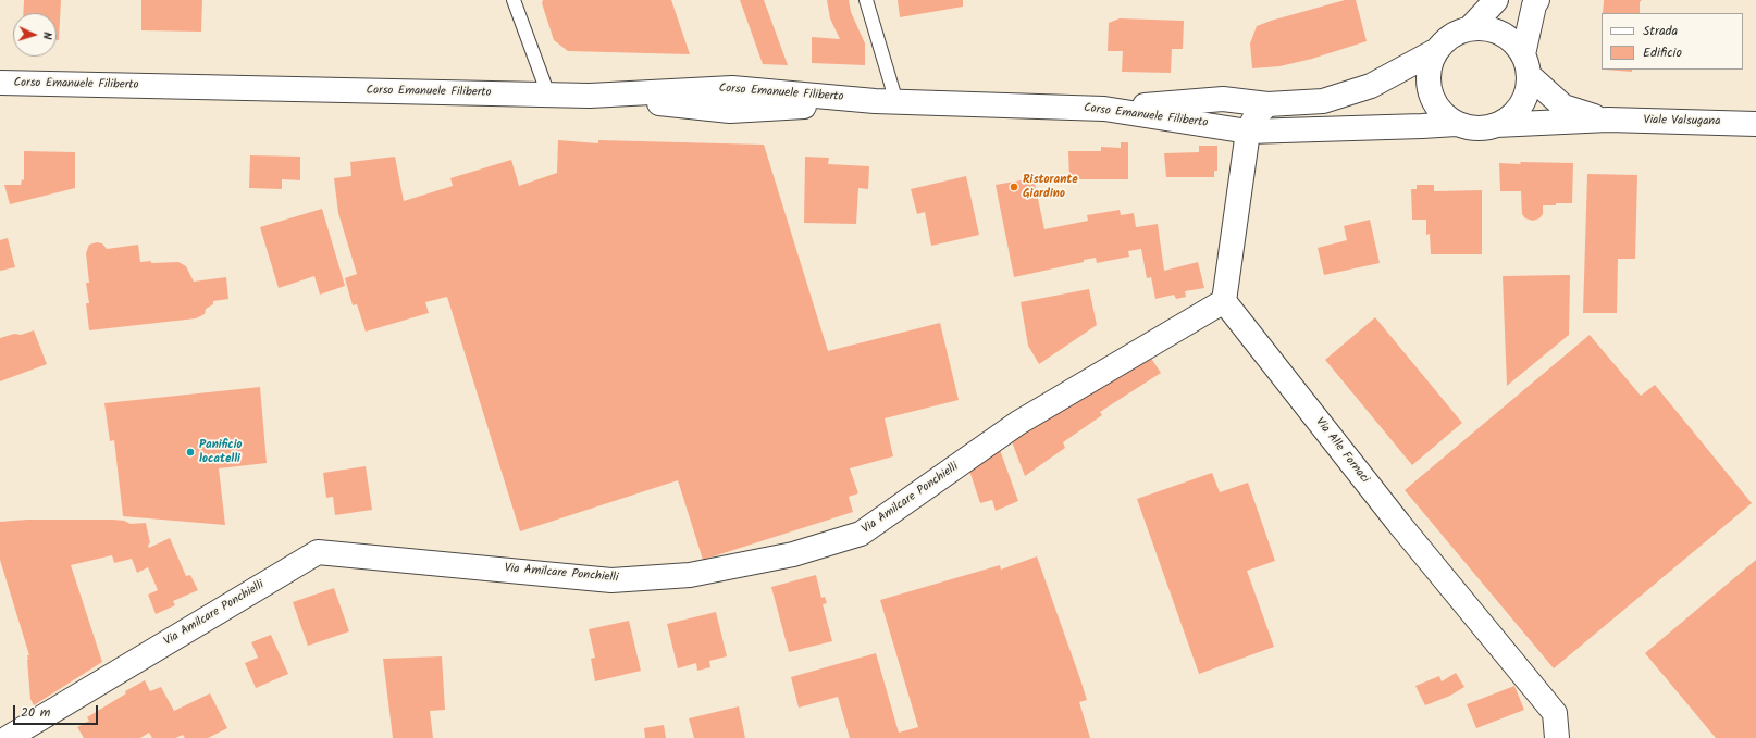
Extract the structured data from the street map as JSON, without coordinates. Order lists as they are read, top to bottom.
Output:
{
  "streets": {
    "main road": [
      "Corso Emanuele Filiberto",
      "Viale Valsugana",
      "Via Alle Fornaci",
      "Via Amilcare Ponchielli"
    ]
  },
  "crossings": [
    ["Corso Emanuele Filiberto", "Viale Valsugana"],
    ["Via Alle Fornaci", "Via Amilcare Ponchielli"]
  ],
  "places": ["Ristorante Giardino", "Panificio locatelli"],
  "legend": ["Strada", "Edificio"],
  "scale_bar": "20 m",
  "north": "right"
}
